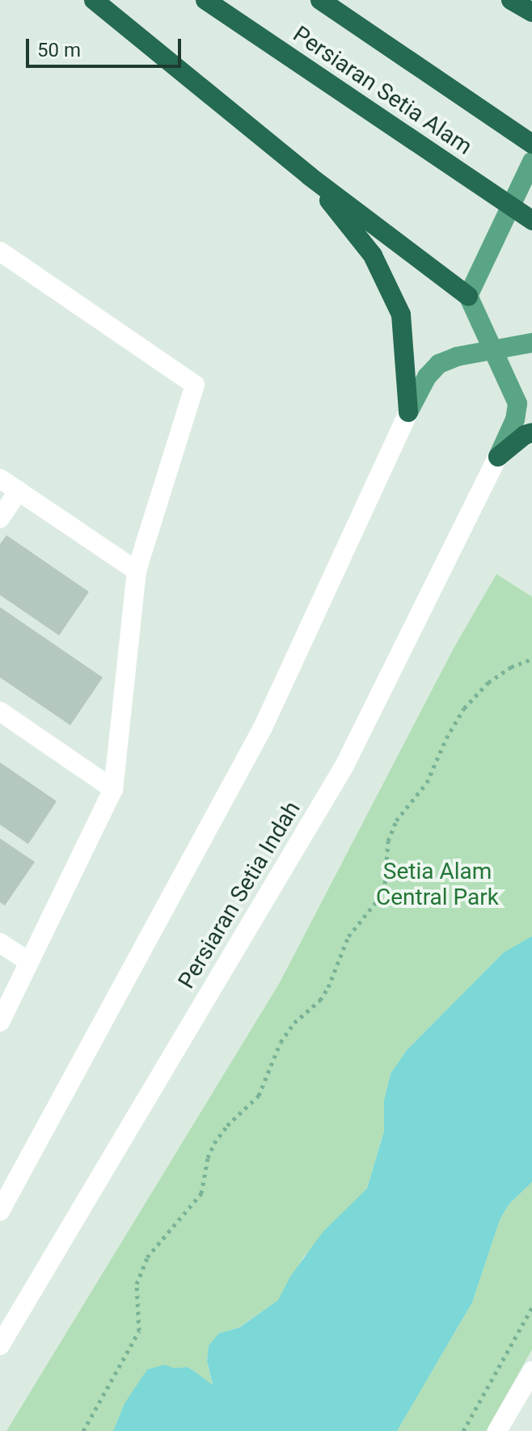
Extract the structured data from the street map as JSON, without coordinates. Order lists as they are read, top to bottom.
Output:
{
  "streets": {
    "highway": ["Persiaran Setia Alam"],
    "street": ["Persiaran Setia Indah"]
  },
  "parks": ["Setia Alam Central Park"],
  "scale_bar": "50 m"
}
